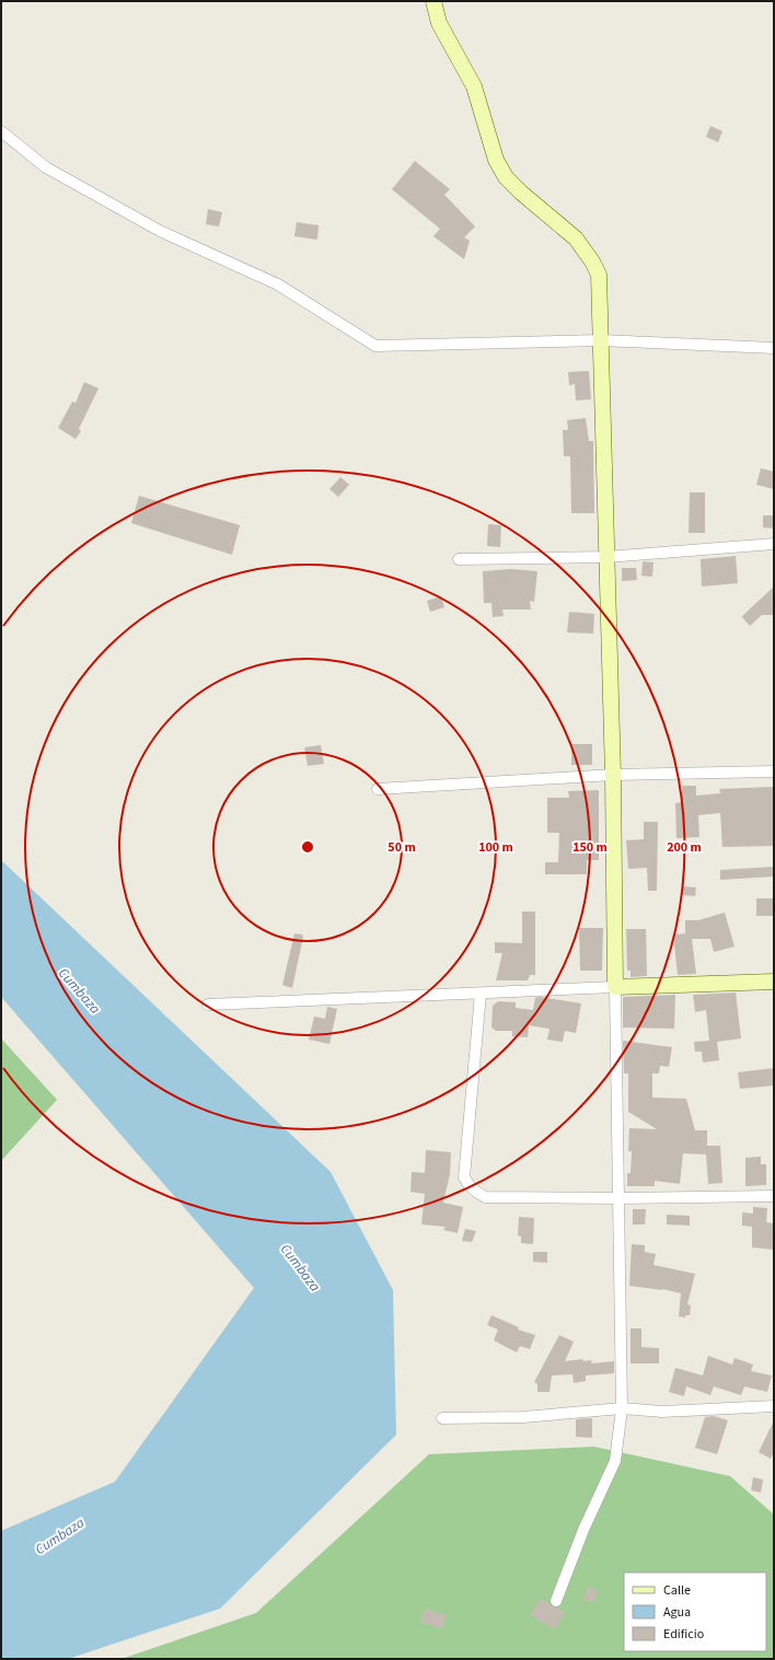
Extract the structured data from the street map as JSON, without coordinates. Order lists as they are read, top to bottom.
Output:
{
  "water": ["Cumbaza"],
  "legend": ["Calle", "Agua", "Edificio"],
  "rings": [
    "50 m",
    "100 m",
    "150 m",
    "200 m"
  ]
}
